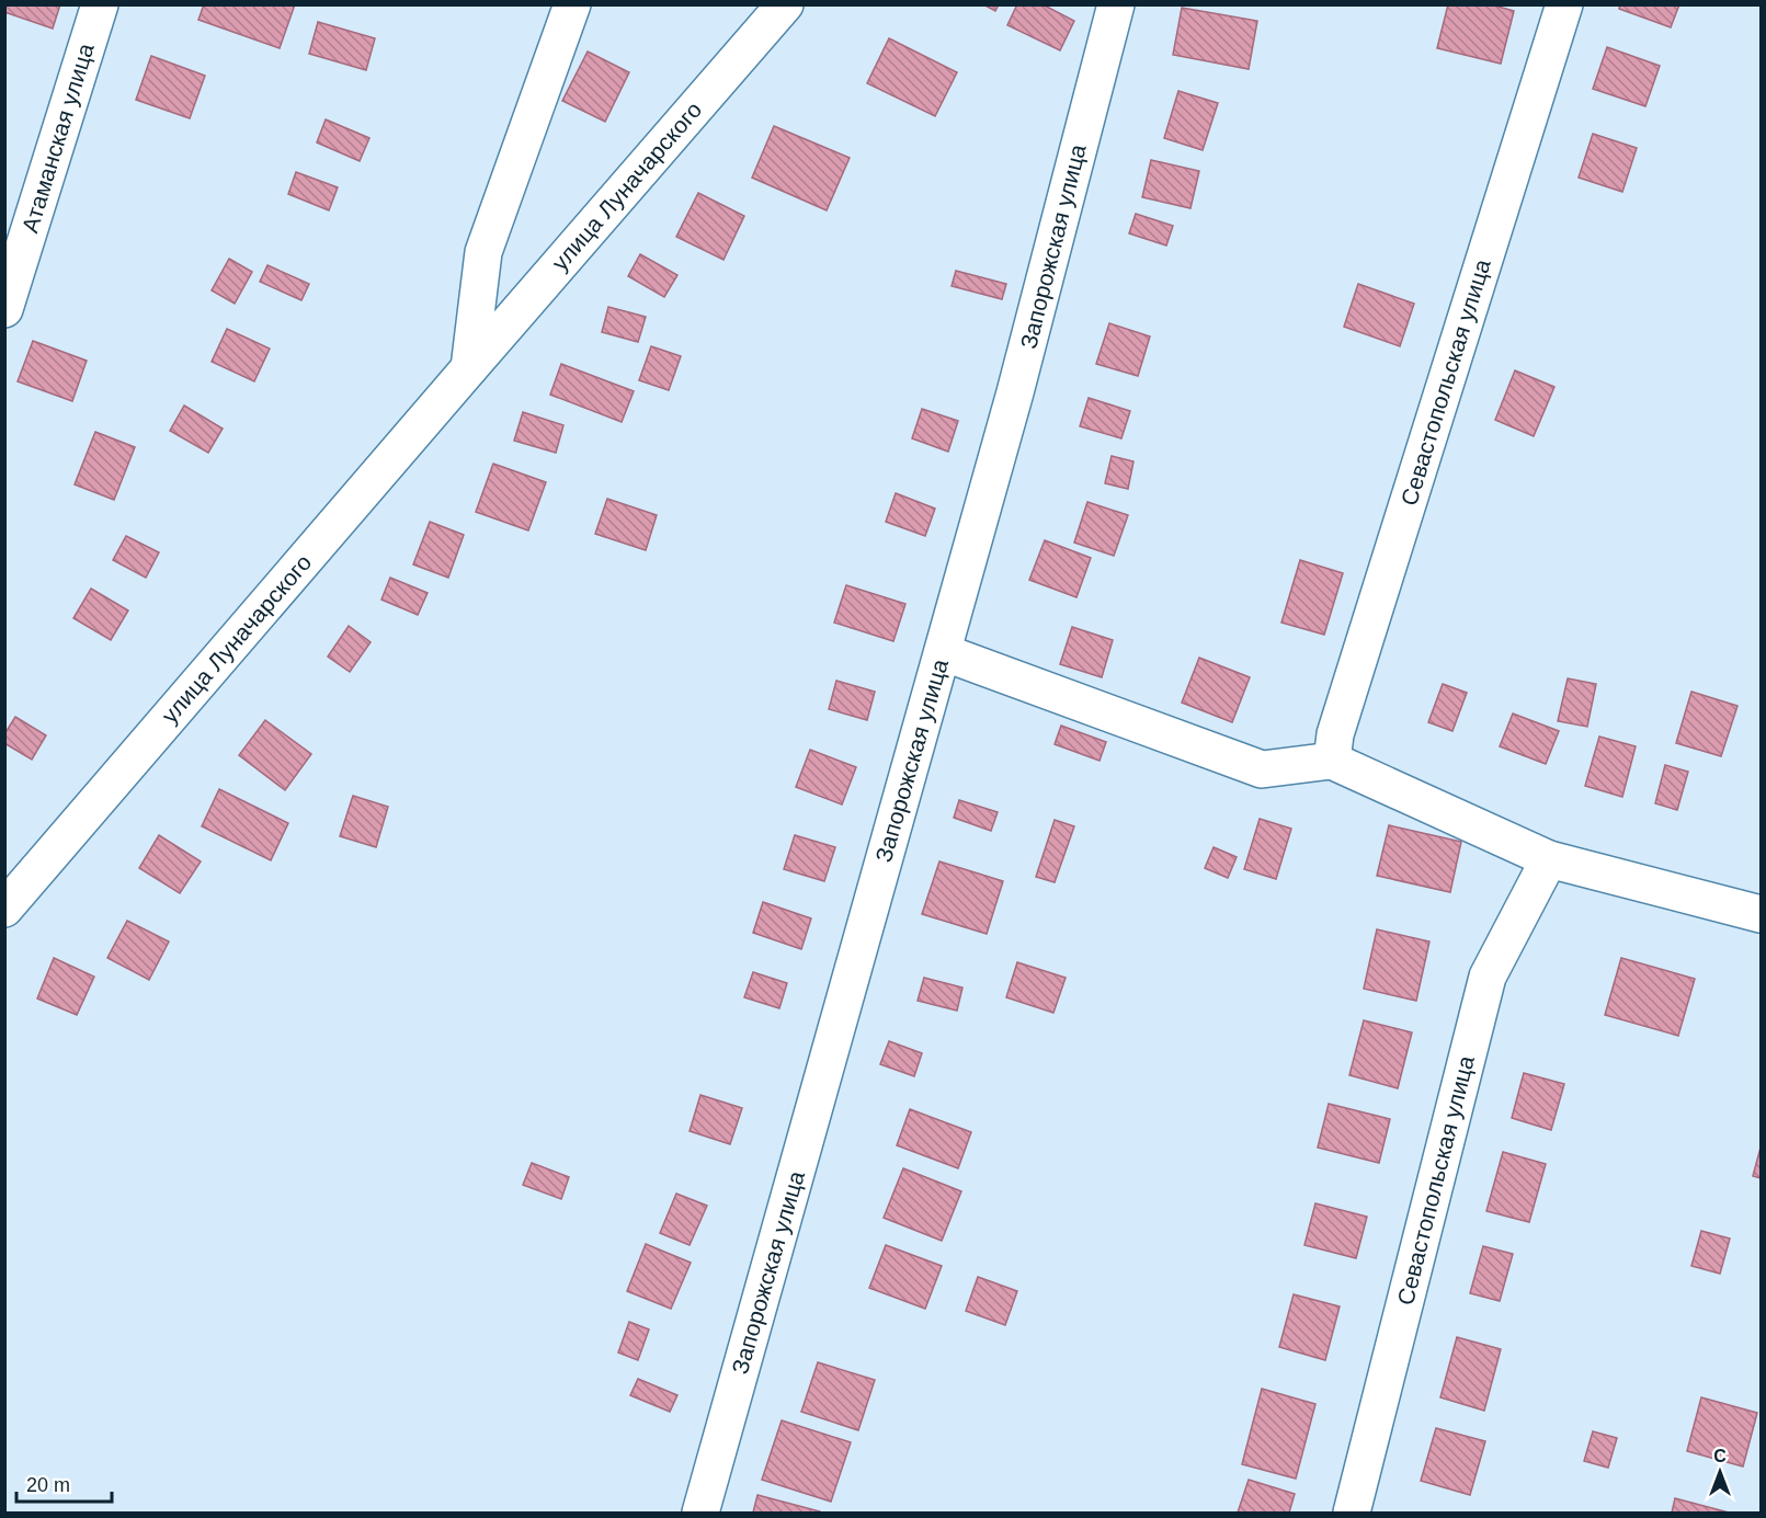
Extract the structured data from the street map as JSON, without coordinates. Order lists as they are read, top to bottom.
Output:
{
  "streets": {
    "street": [
      "Атаманская улица",
      "улица Луначарского",
      "Запорожская улица",
      "Севастопольская улица"
    ]
  },
  "scale_bar": "20 m",
  "north": "top"
}
